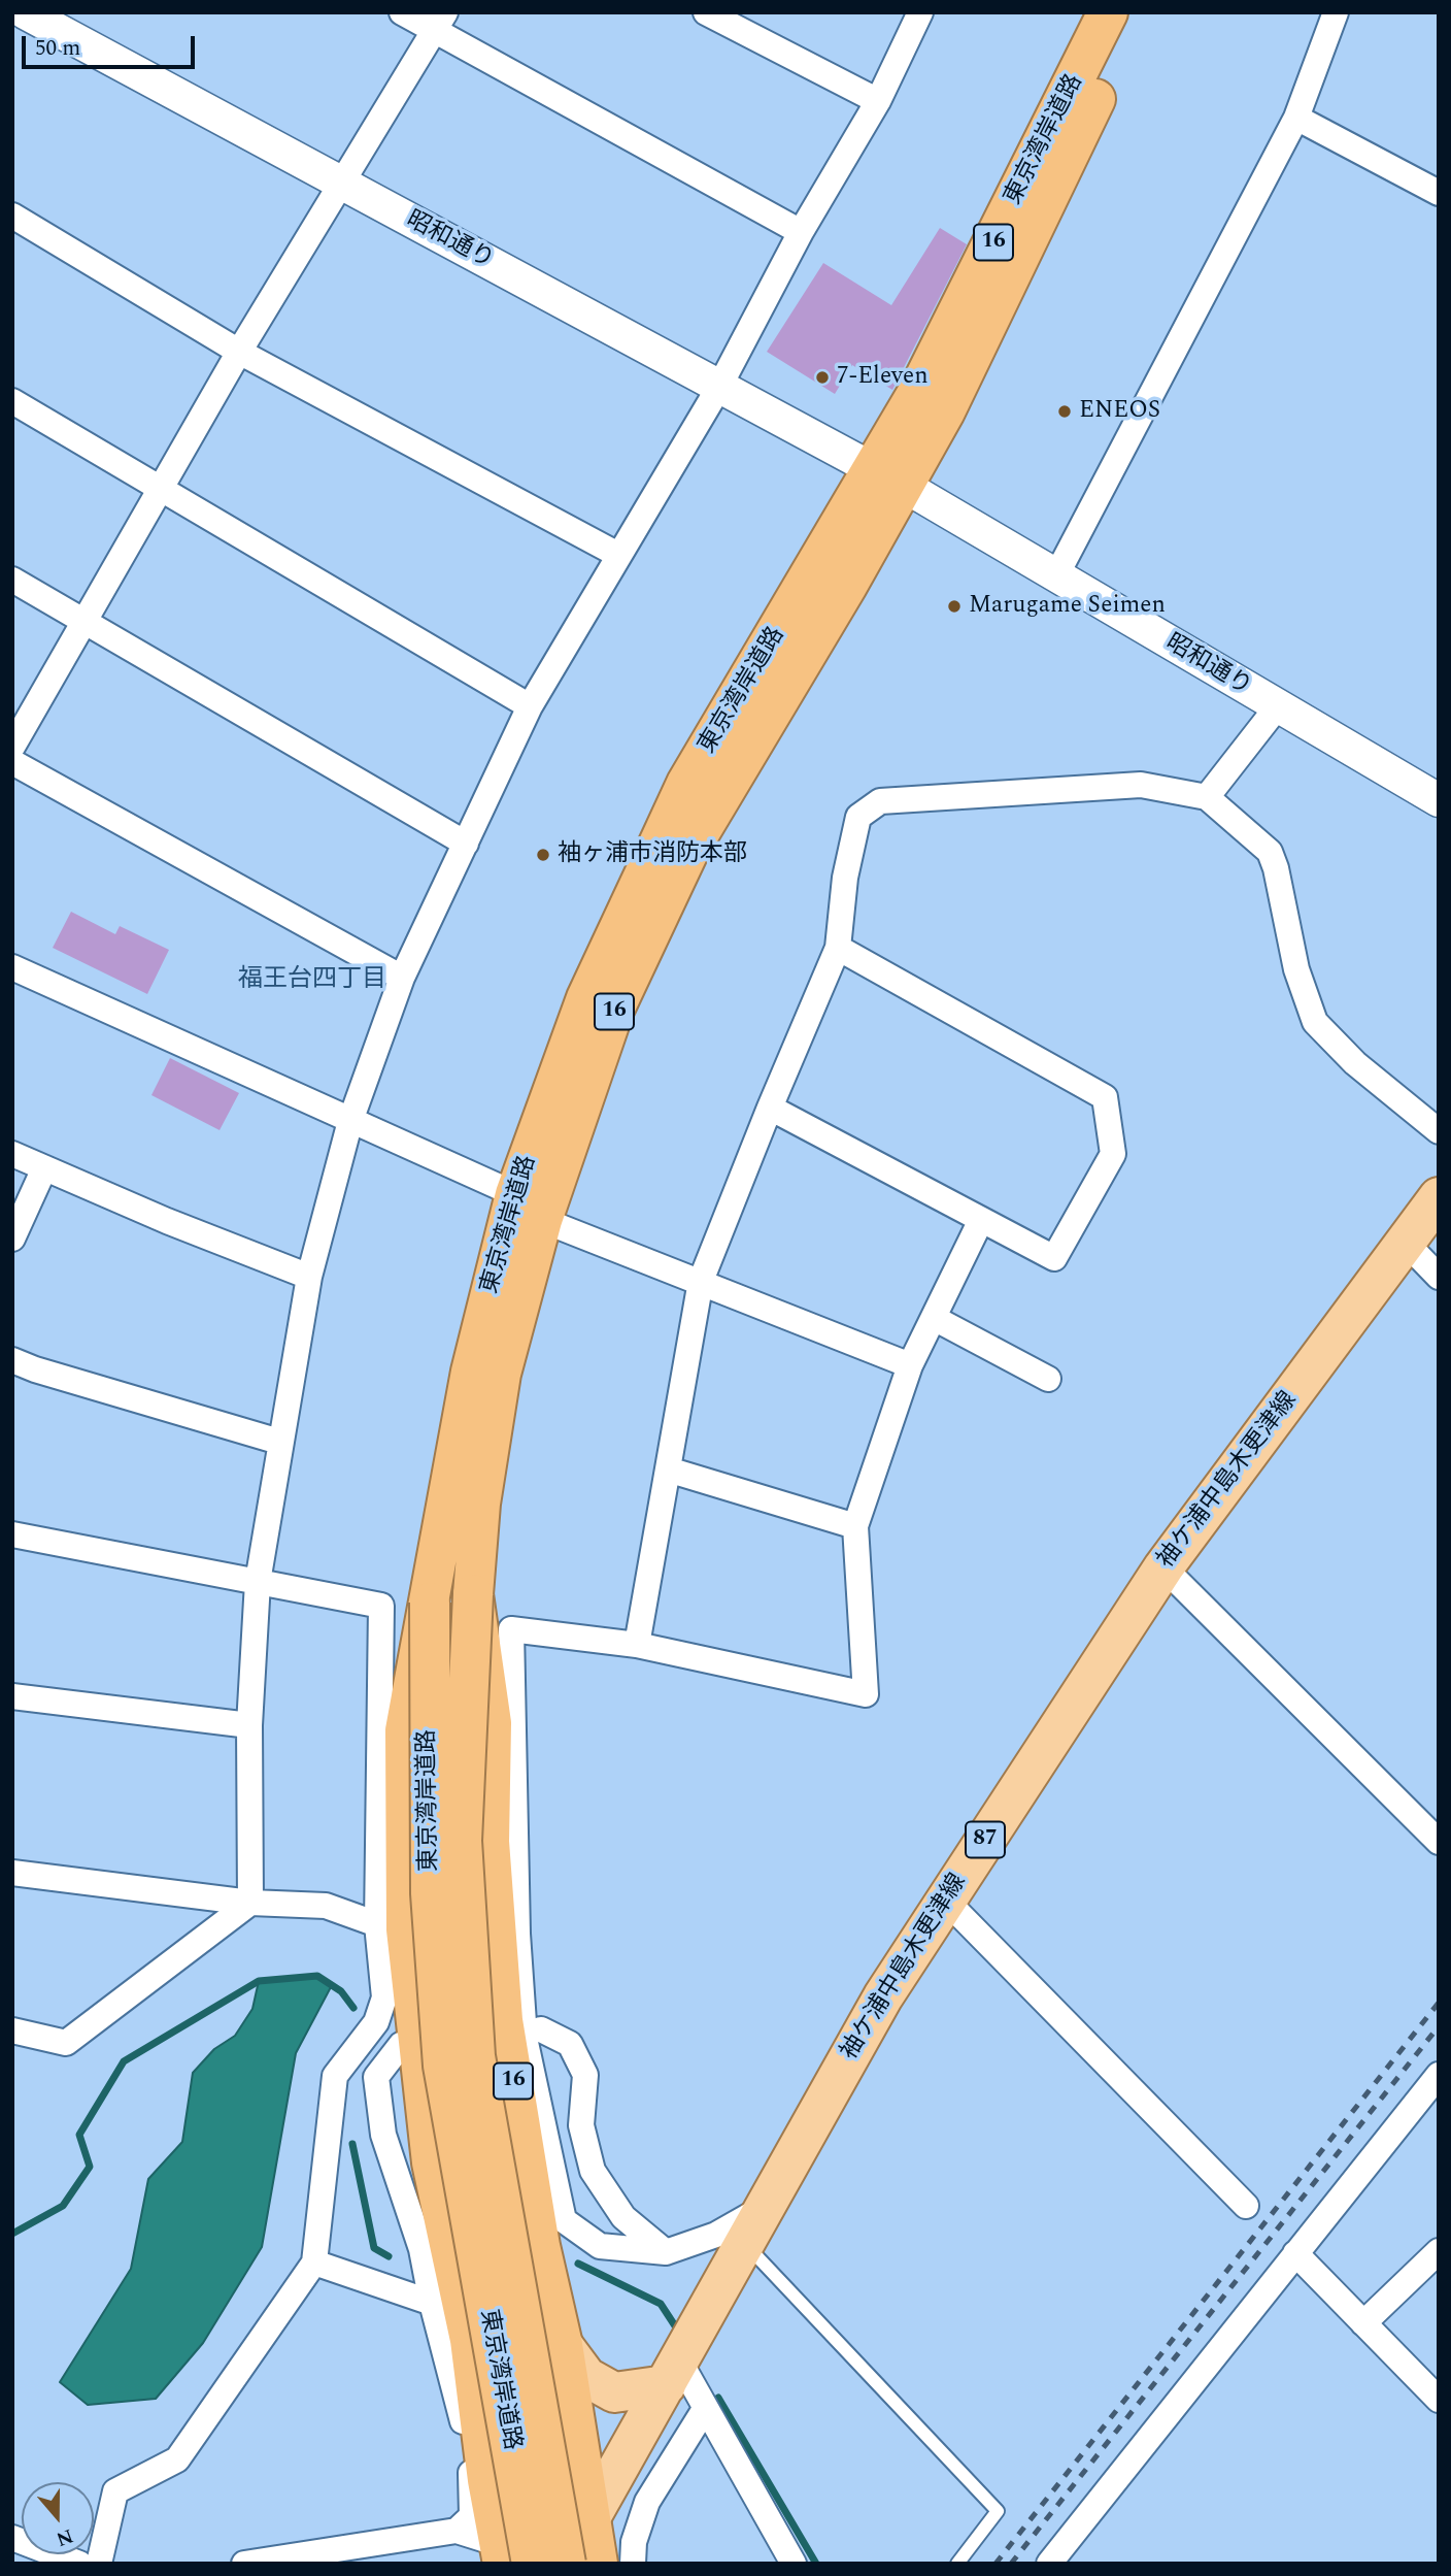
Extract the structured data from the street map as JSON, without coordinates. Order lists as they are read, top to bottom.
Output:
{
  "streets": {
    "highway": ["東京湾岸道路", "16"],
    "main road": ["袖ケ浦中島木更津線", "87"],
    "street": ["昭和通り"]
  },
  "crossings": [
    ["東京湾岸道路", "昭和通り"],
    ["東京湾岸道路", "16"],
    ["東京湾岸道路", "袖ケ浦中島木更津線"],
    ["16", "袖ケ浦中島木更津線"]
  ],
  "districts": ["福王台四丁目"],
  "places": [
    "7-Eleven",
    "ENEOS",
    "Marugame Seimen",
    "袖ヶ浦市消防本部"
  ],
  "scale_bar": "50 m",
  "north": "bottom"
}
